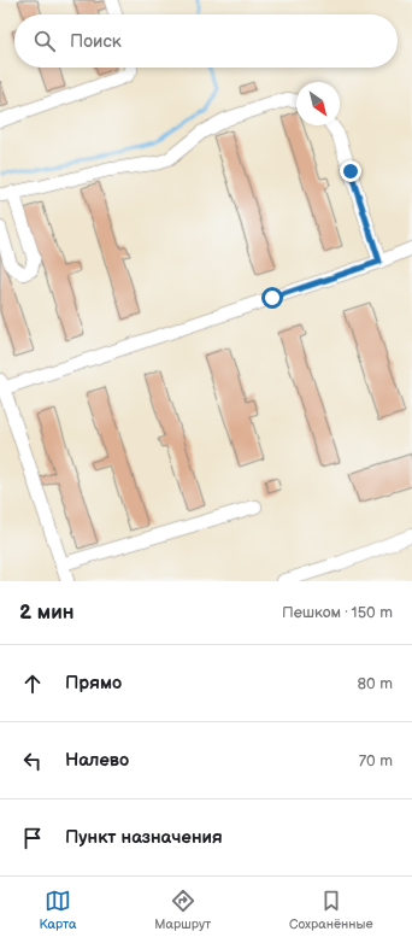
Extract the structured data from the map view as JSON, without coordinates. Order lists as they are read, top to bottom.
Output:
{
  "north": "bottom right",
  "page": {
    "search": "Поиск",
    "heading": ["2 мин", "Пешком · 150 m"],
    "list": [
      ["Прямо", "80 m"],
      ["Налево", "70 m"],
      "Пункт назначения"
    ],
    "nav": ["Карта", "Маршрут", "Сохранённые"]
  }
}
